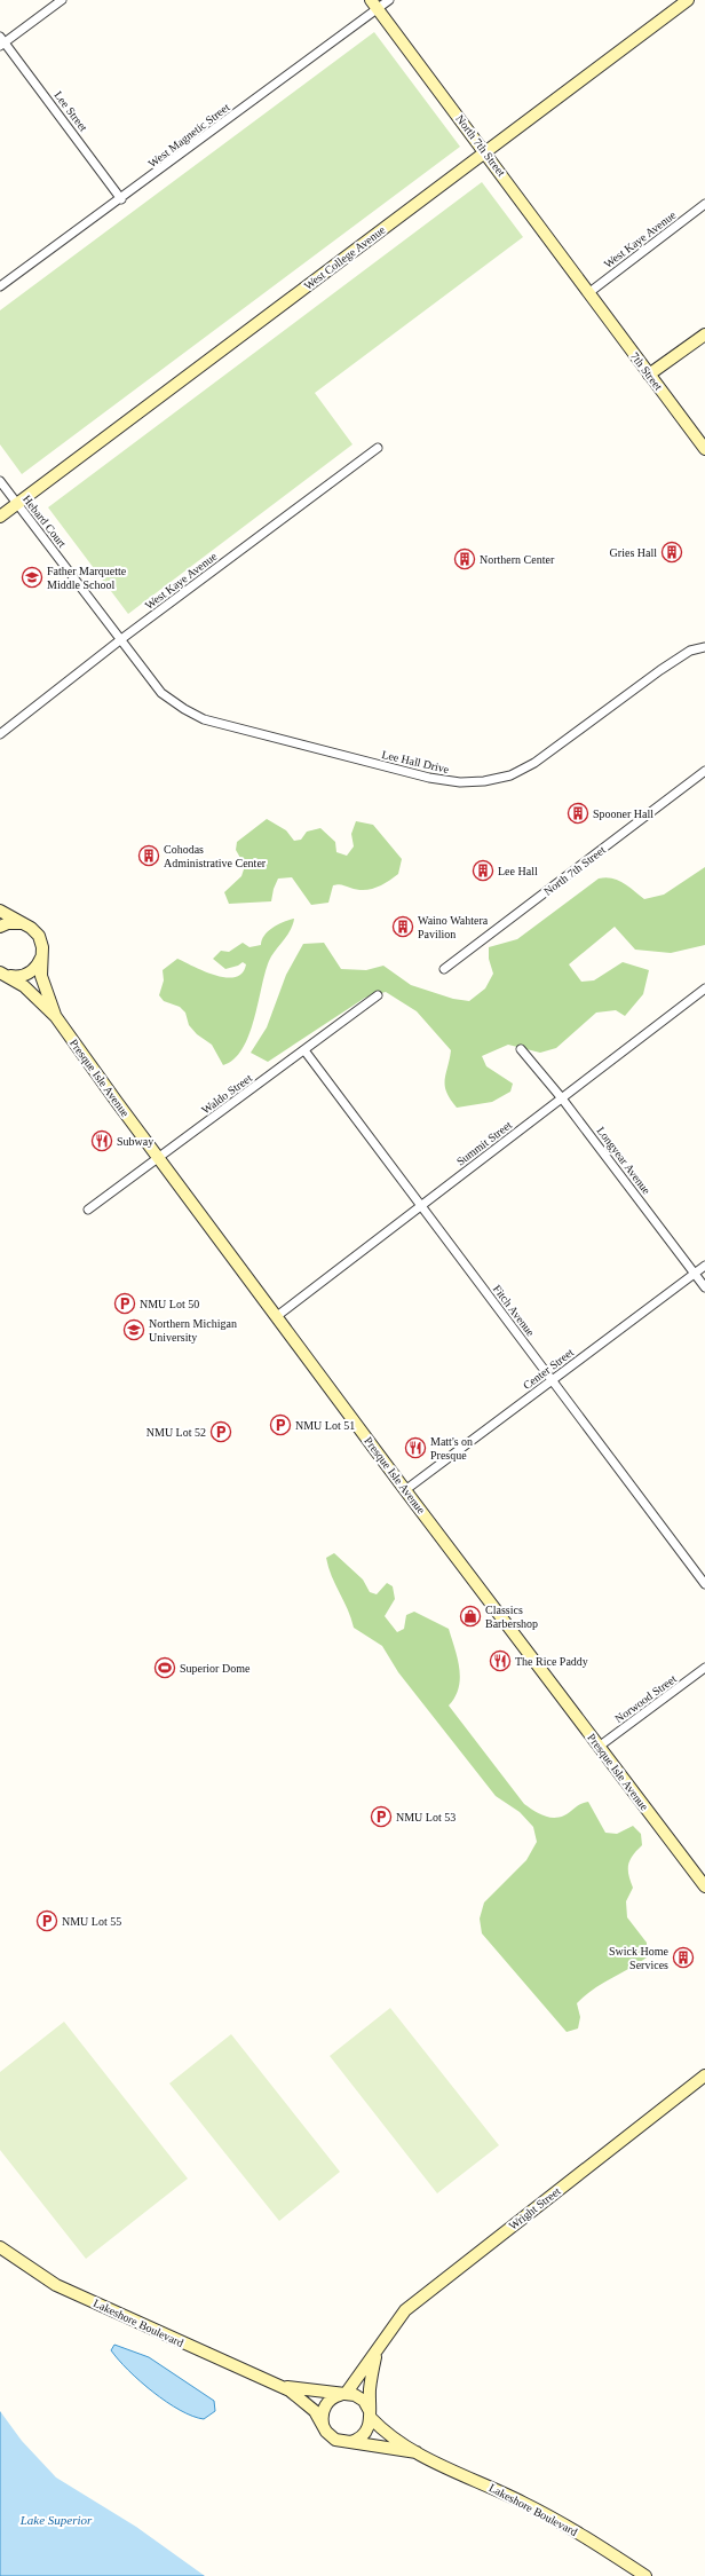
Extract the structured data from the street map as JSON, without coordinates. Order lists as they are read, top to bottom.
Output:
{
  "streets": {
    "street": [
      "Lee Street",
      "West Magnetic Street",
      "North 7th Street",
      "West Kaye Avenue",
      "West College Avenue",
      "7th Street",
      "Hebard Court",
      "Lee Hall Drive",
      "Presque Isle Avenue",
      "Waldo Street",
      "Summit Street",
      "Longyear Avenue",
      "Fitch Avenue",
      "Center Street",
      "Norwood Street",
      "Wright Street",
      "Lakeshore Boulevard"
    ]
  },
  "crossings": [
    ["Lee Street", "West Magnetic Street"],
    ["West Magnetic Street", "North 7th Street"],
    ["North 7th Street", "West Kaye Avenue"],
    ["North 7th Street", "West College Avenue"],
    ["North 7th Street", "7th Street"],
    ["West Kaye Avenue", "7th Street"],
    ["West Kaye Avenue", "Hebard Court"],
    ["West Kaye Avenue", "Lee Hall Drive"],
    ["West College Avenue", "Hebard Court"],
    ["Hebard Court", "Lee Hall Drive"],
    ["Presque Isle Avenue", "Waldo Street"],
    ["Presque Isle Avenue", "Summit Street"],
    ["Presque Isle Avenue", "Center Street"],
    ["Presque Isle Avenue", "Norwood Street"],
    ["Waldo Street", "Fitch Avenue"],
    ["Summit Street", "Longyear Avenue"],
    ["Summit Street", "Fitch Avenue"],
    ["Longyear Avenue", "Center Street"],
    ["Fitch Avenue", "Center Street"],
    ["Wright Street", "Lakeshore Boulevard"]
  ],
  "water": ["Lake Superior"],
  "places": {
    "building": [
      "Gries Hall",
      "Northern Center",
      "Spooner Hall",
      "Cohodas Administrative Center",
      "Lee Hall",
      "Waino Wahtera Pavilion",
      "Swick Home Services"
    ],
    "school or university": ["Father Marquette Middle School", "Northern Michigan University"],
    "restaurant": ["Subway", "Matt's on Presque", "The Rice Paddy"],
    "parking": [
      "NMU Lot 50",
      "NMU Lot 51",
      "NMU Lot 52",
      "NMU Lot 53",
      "NMU Lot 55"
    ],
    "shop": ["Classics Barbershop"],
    "sports": ["Superior Dome"]
  }
}
